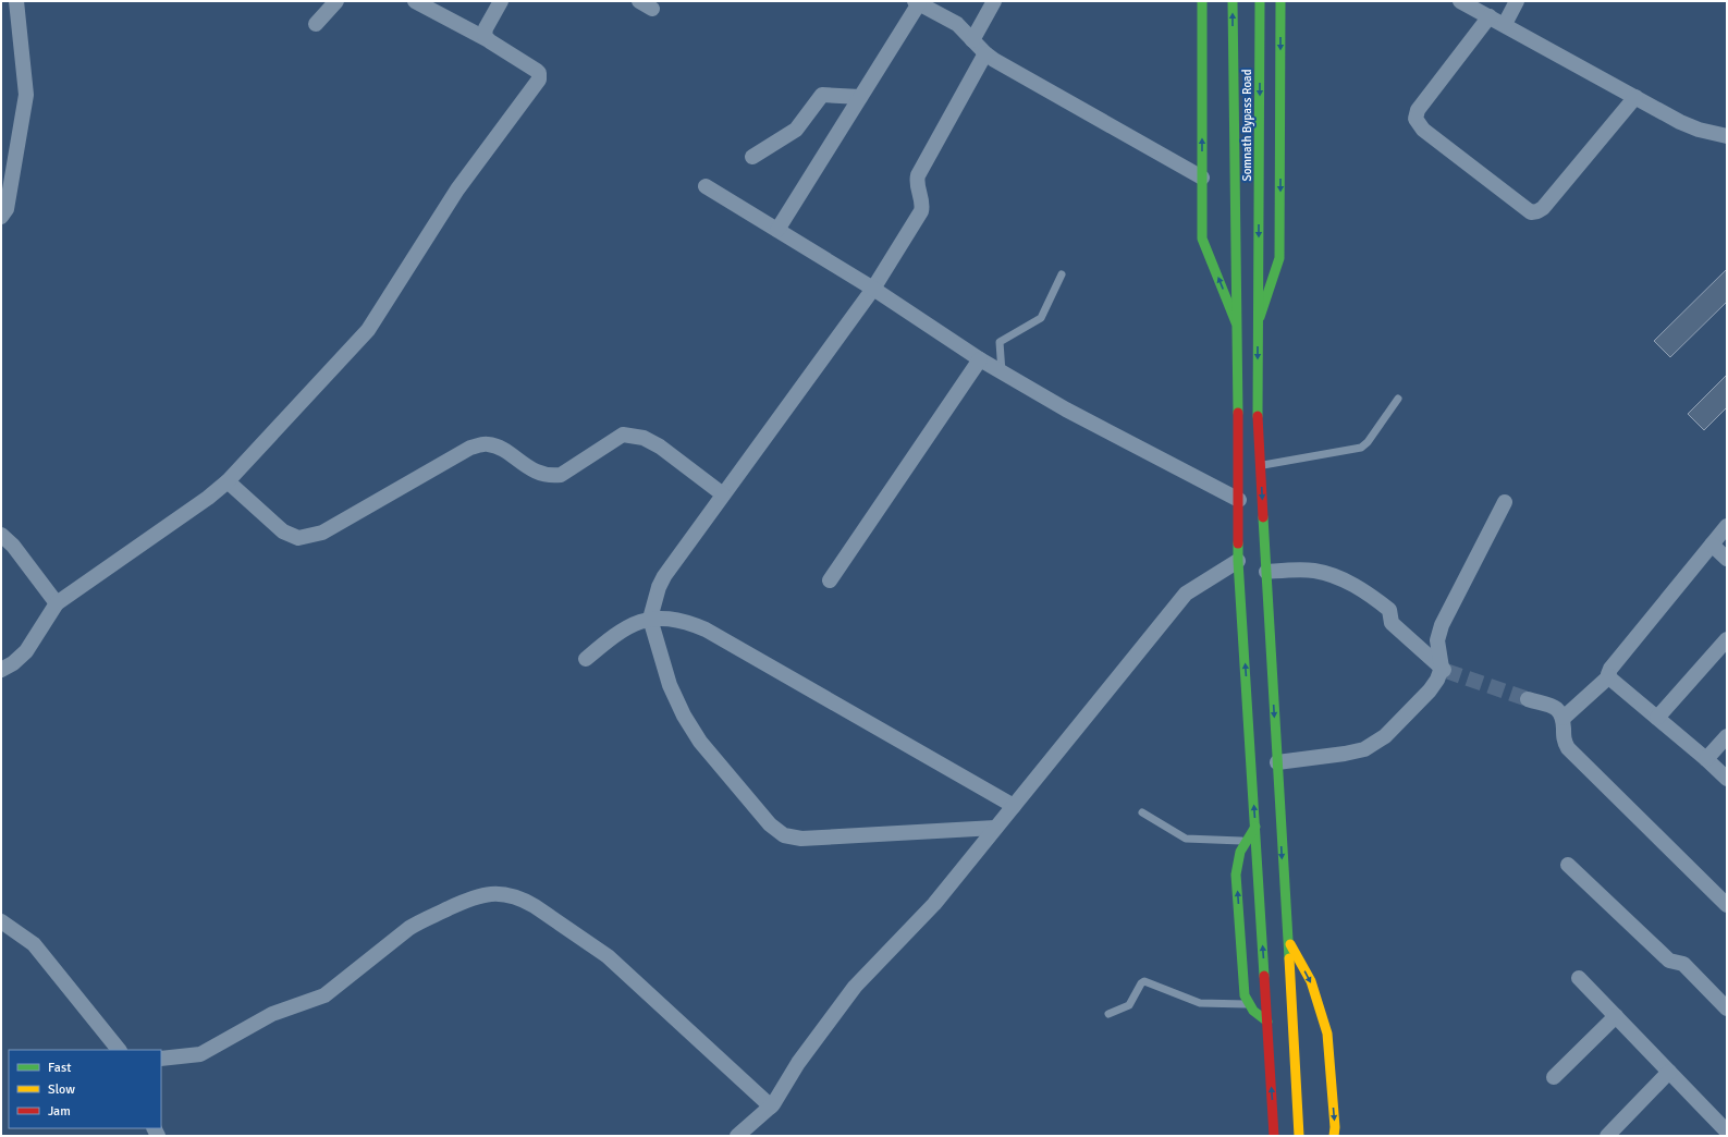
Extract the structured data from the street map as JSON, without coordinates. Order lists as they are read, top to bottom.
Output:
{
  "streets": {
    "main road": ["Somnath Bypass Road"]
  },
  "legend": ["Fast", "Slow", "Jam"]
}
